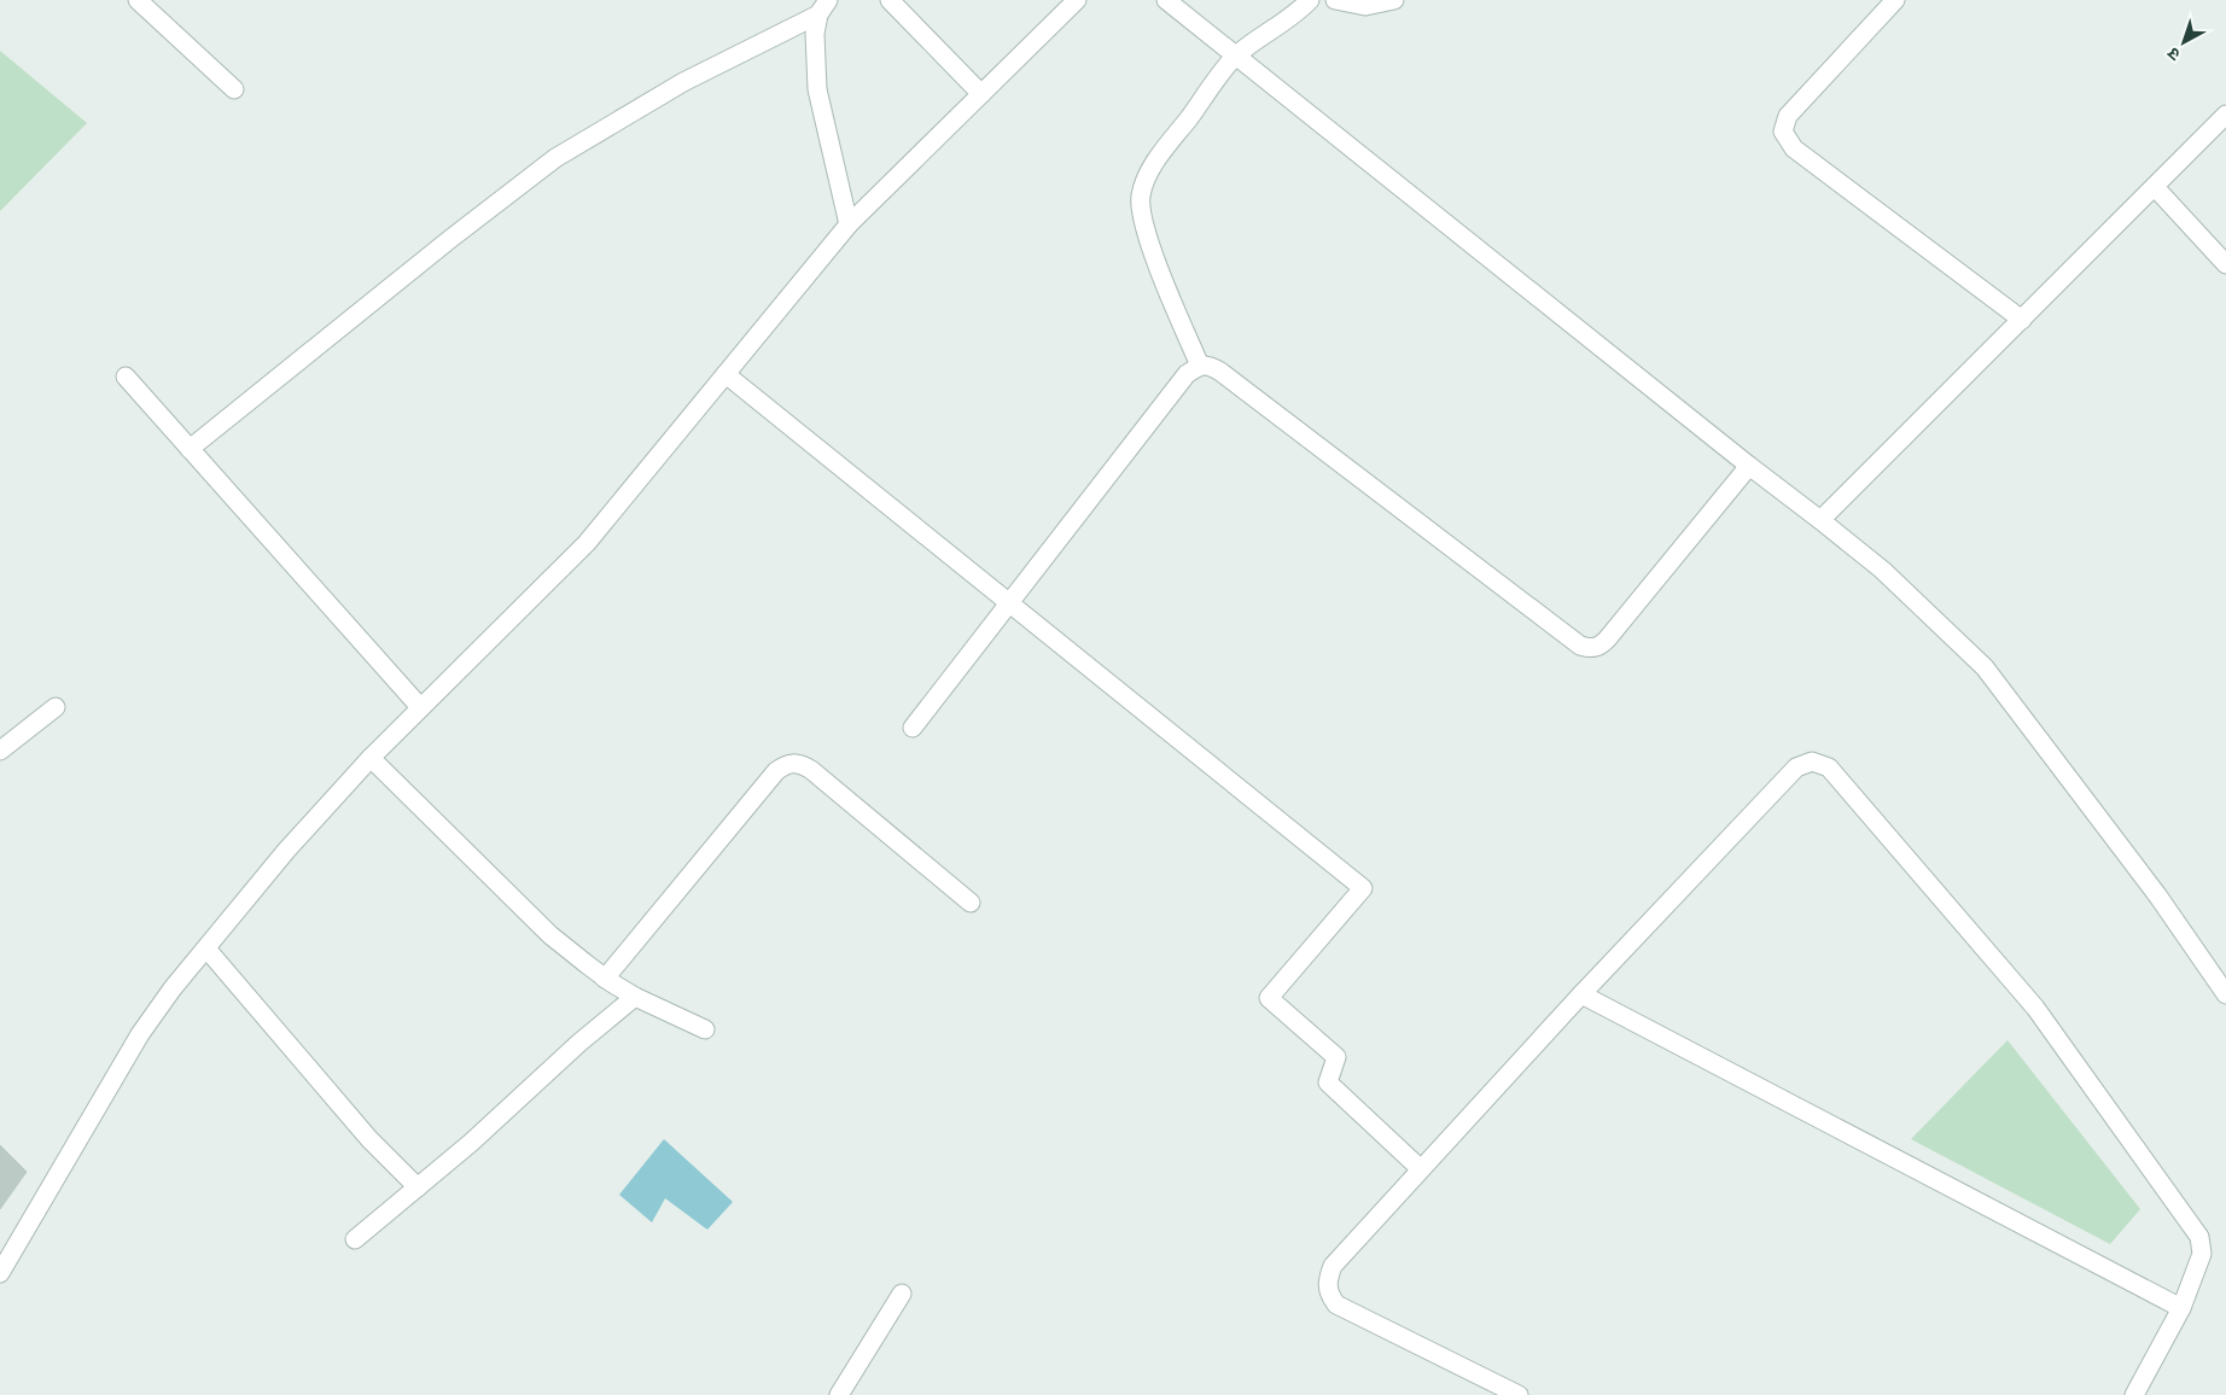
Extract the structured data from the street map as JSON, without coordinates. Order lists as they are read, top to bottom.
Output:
{
  "north": "bottom left"
}
